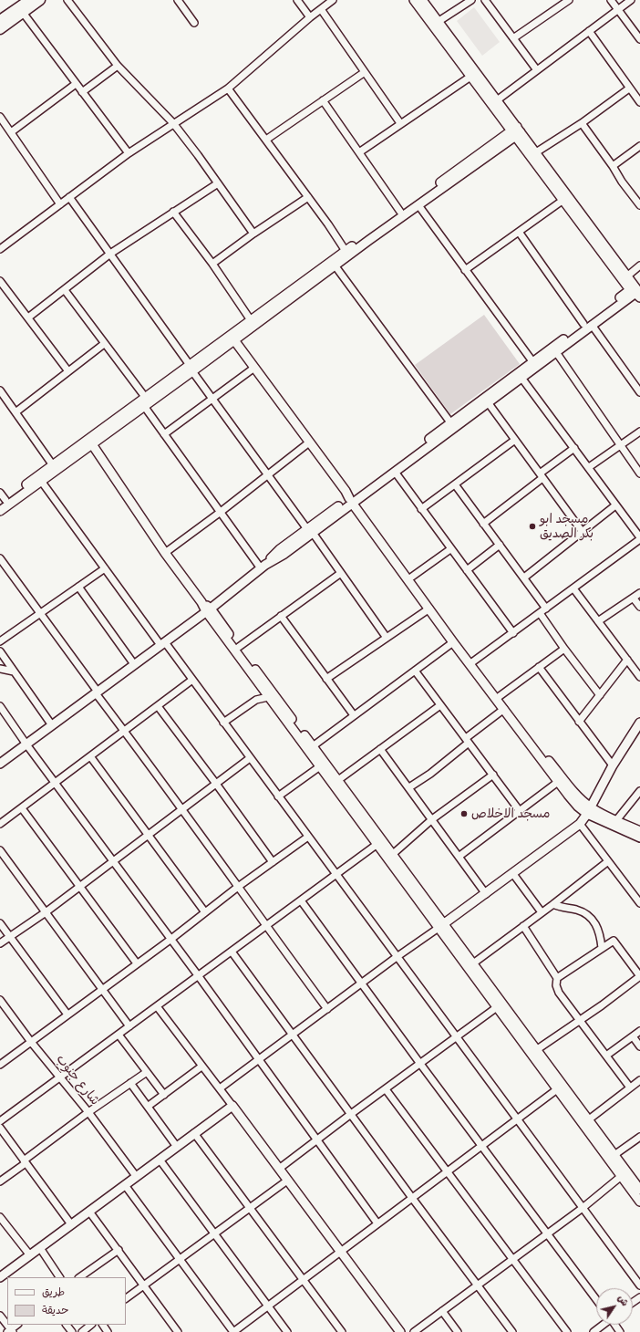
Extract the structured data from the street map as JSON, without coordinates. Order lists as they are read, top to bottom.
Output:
{
  "streets": {
    "street": ["شارع جنوب"]
  },
  "places": ["مسجد ابو بكر الصديق", "مسجد الاخلاص"],
  "legend": ["طريق", "حديقة"],
  "north": "top right"
}
